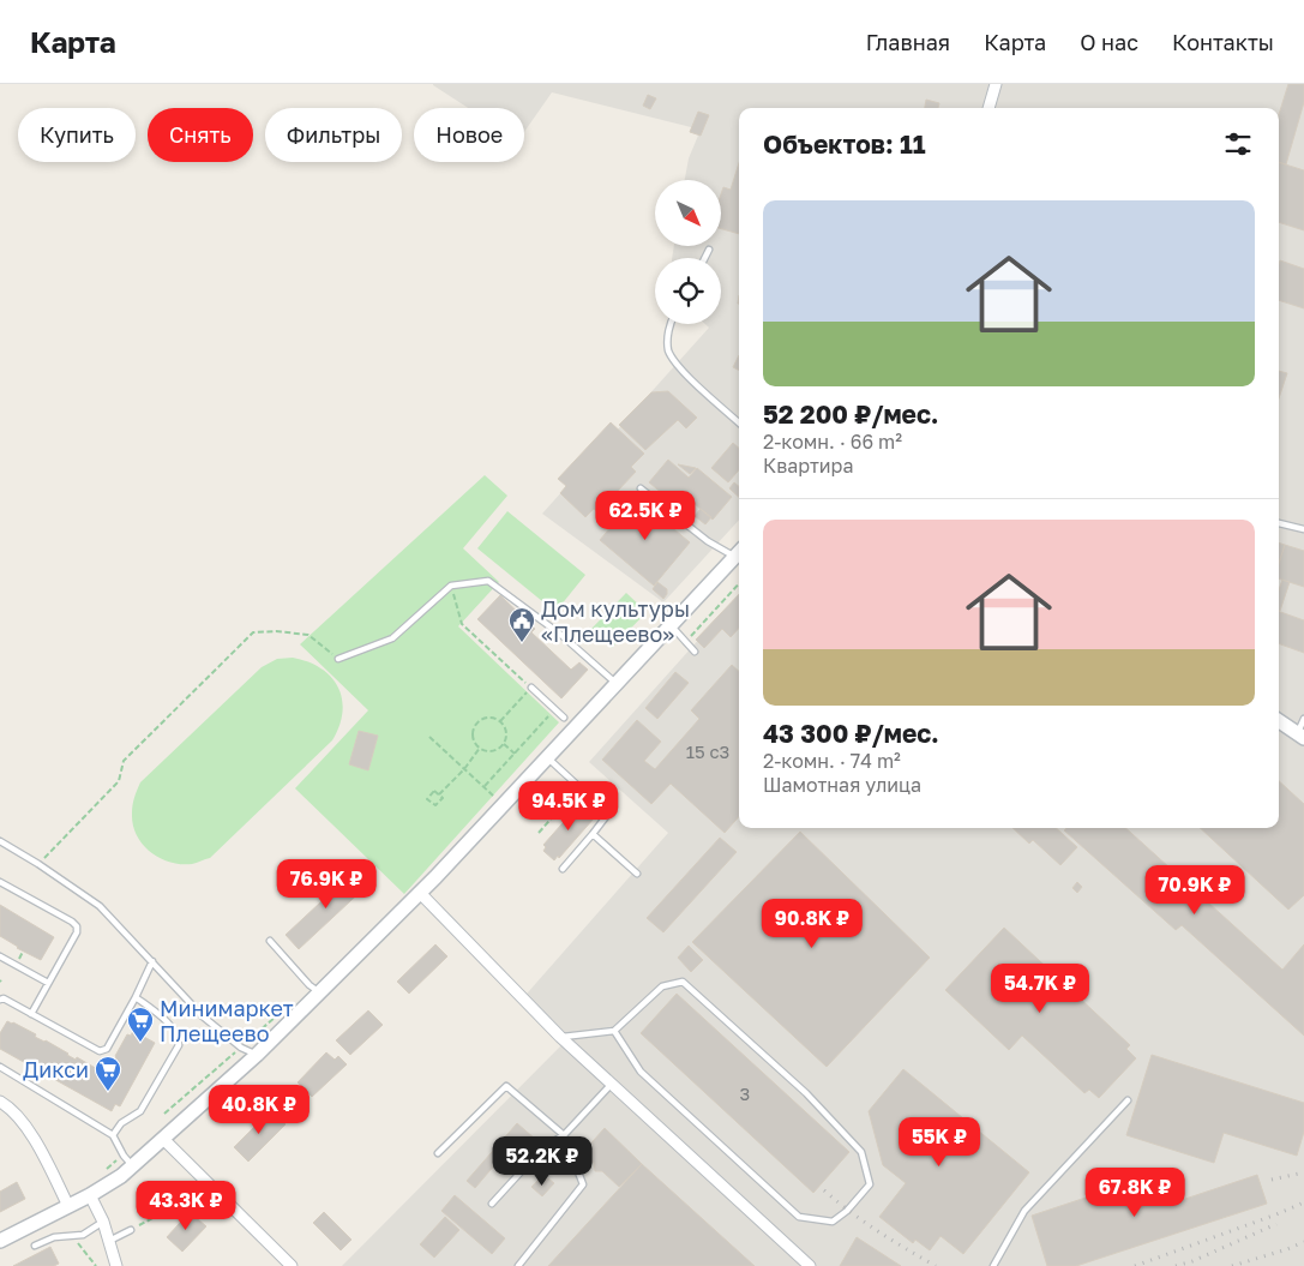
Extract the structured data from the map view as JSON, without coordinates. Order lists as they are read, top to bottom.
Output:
{
  "places": {
    "public building": ["Дом культуры «Плещеево»"],
    "supermarket": ["Минимаркет Плещеево", "Дикси"]
  },
  "house_numbers": ["15 с3", "3"],
  "north": "bottom right",
  "page": {
    "header": "Карта",
    "nav": [
      "Главная",
      "Карта",
      "О нас",
      "Контакты"
    ],
    "chip": [
      "Купить",
      "Снять",
      "Фильтры",
      "Новое"
    ],
    "heading": "Объектов: 11",
    "list": [
      {
        "name": "52 200 ₽/мес.",
        "note": "2-комн. · 66 m² · Квартира"
      },
      {
        "name": "43 300 ₽/мес.",
        "note": "2-комн. · 74 m² · Шамотная улица"
      }
    ],
    "price": [
      "62.5K ₽",
      "94.5K ₽",
      "76.9K ₽",
      "70.9K ₽",
      "90.8K ₽",
      "54.7K ₽",
      "40.8K ₽",
      "55K ₽",
      "52.2K ₽",
      "67.8K ₽",
      "43.3K ₽"
    ]
  }
}
